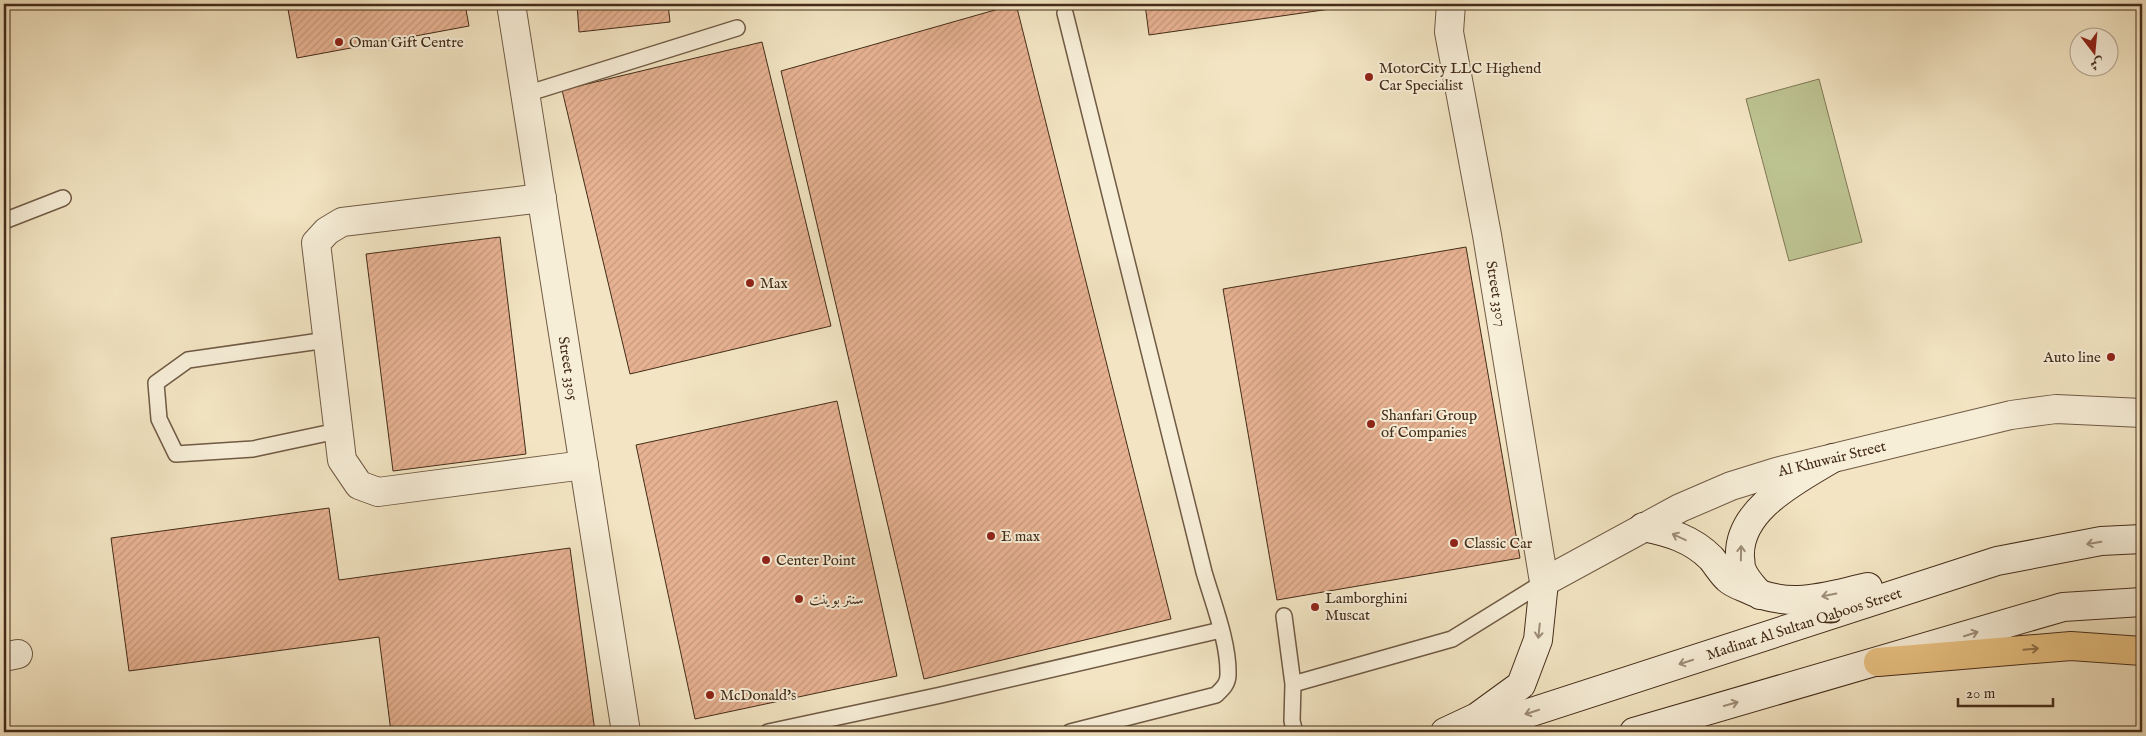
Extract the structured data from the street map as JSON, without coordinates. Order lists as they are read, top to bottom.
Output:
{
  "streets": {
    "street": [
      "Street 3307",
      "Street 3305",
      "Al Khuwair Street",
      "Madinat Al Sultan Qaboos Street"
    ]
  },
  "crossings": [
    ["Street 3307", "Al Khuwair Street"]
  ],
  "places": [
    "Oman Gift Centre",
    "MotorCity LLC Highend Car Specialist",
    "Max",
    "Auto line",
    "Shanfari Group of Companies",
    "E max",
    "Classic Car",
    "Center Point",
    "سنتر بوينت",
    "Lamborghini Muscat",
    "McDonald's"
  ],
  "scale_bar": "20 m",
  "north": "bottom"
}
